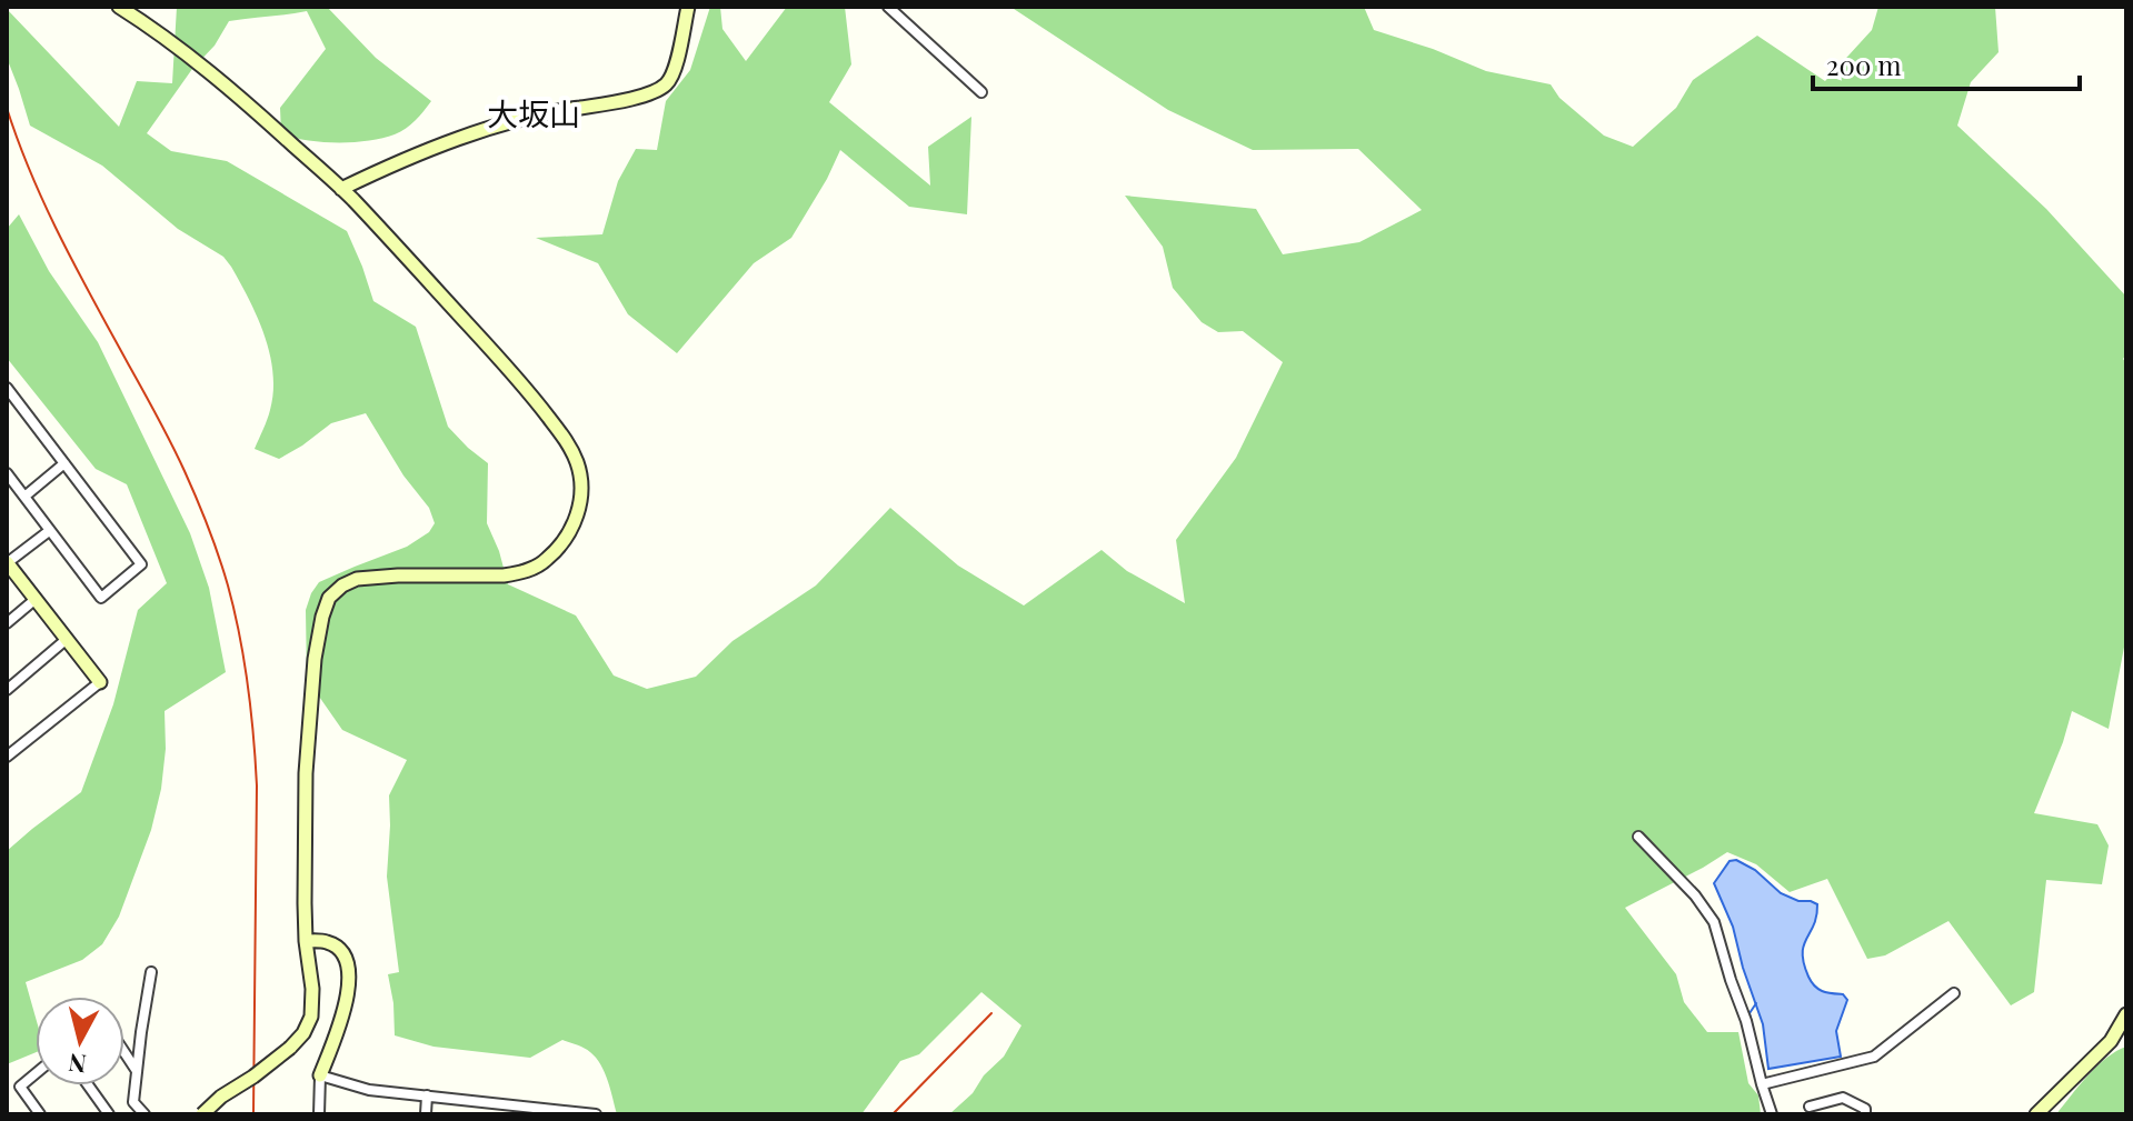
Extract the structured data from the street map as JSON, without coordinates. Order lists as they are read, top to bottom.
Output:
{
  "districts": ["大坂山"],
  "scale_bar": "200 m",
  "north": "bottom"
}
